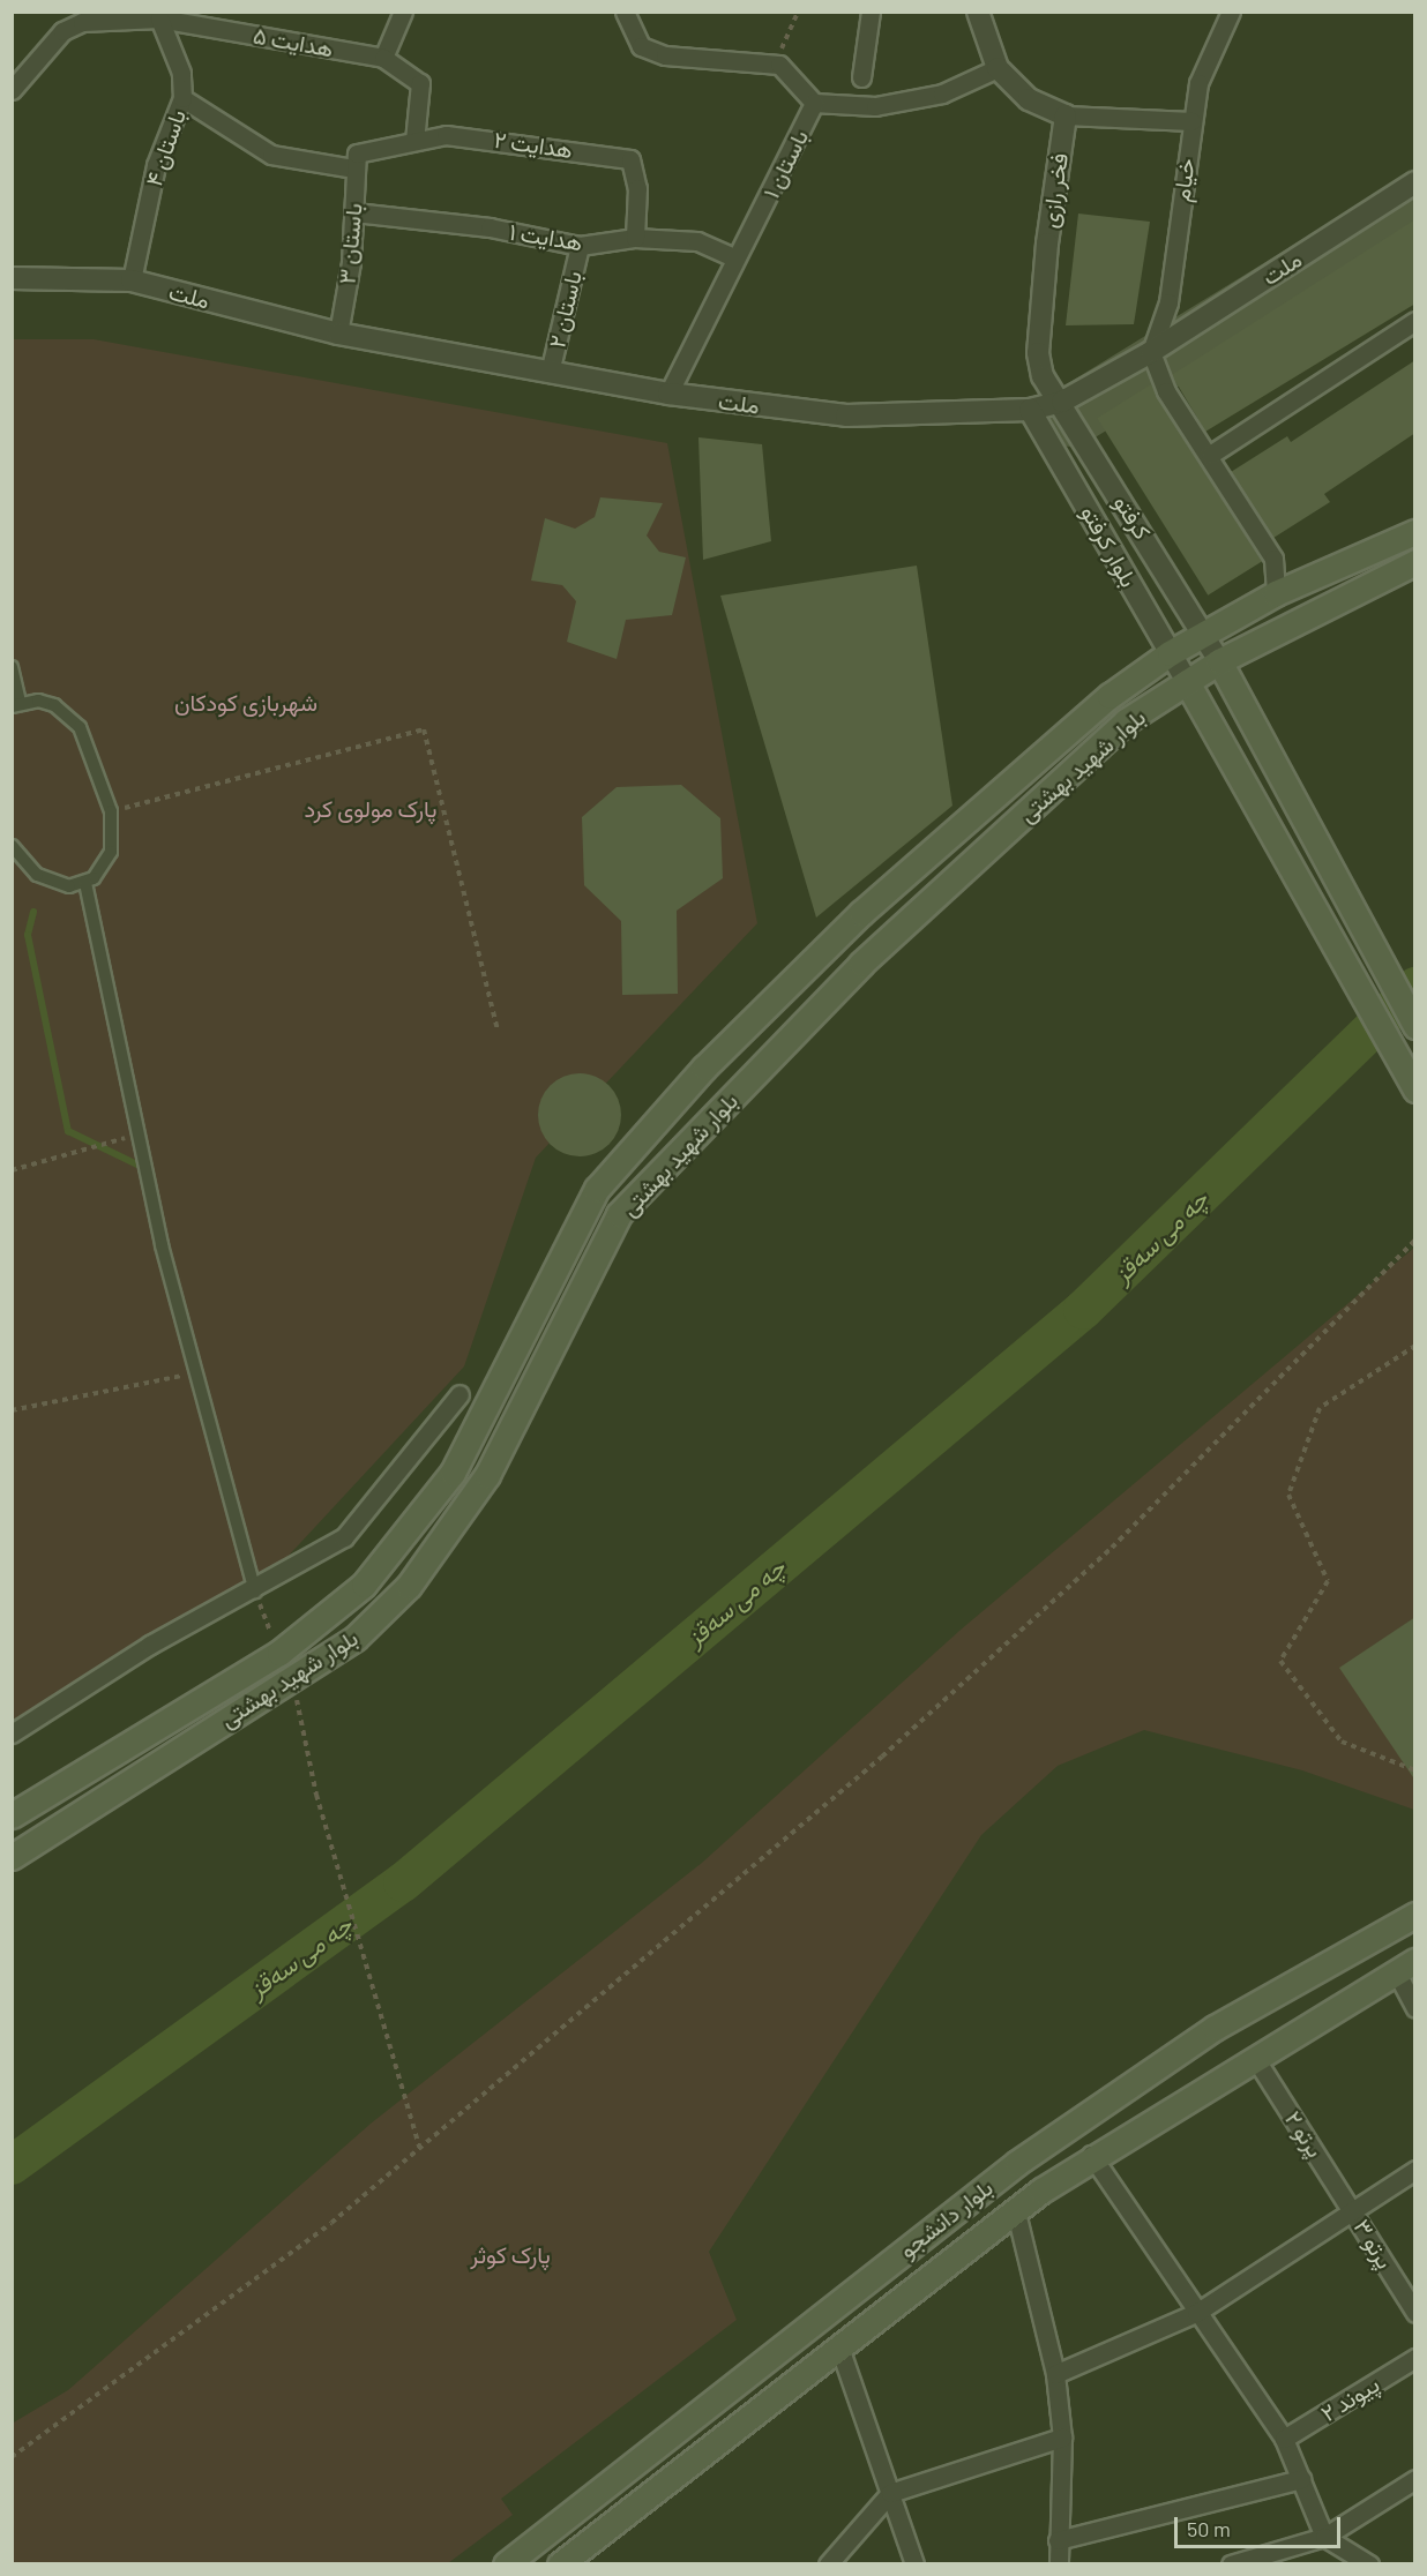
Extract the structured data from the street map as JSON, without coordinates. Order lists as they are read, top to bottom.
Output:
{
  "streets": {
    "main road": ["بلوار شهید بهشتی", "بلوار دانشجو"],
    "street": [
      "هدایت ۵",
      "هدایت ۲",
      "باستان ۴",
      "باستان ۱",
      "خیام",
      "فخر رازی",
      "هدایت ۱",
      "باستان ۳",
      "ملت",
      "باستان ۲",
      "کرفتو",
      "بلوار کرفتو",
      "پرتو ۲",
      "پرتو ۳",
      "پیوند ۲"
    ]
  },
  "crossings": [
    ["هدایت ۵", "هدایت ۲"],
    ["هدایت ۵", "باستان ۴"],
    ["هدایت ۲", "هدایت ۱"],
    ["هدایت ۲", "باستان ۳"],
    ["باستان ۴", "ملت"],
    ["باستان ۱", "هدایت ۱"],
    ["باستان ۱", "ملت"],
    ["خیام", "ملت"],
    ["فخر رازی", "ملت"],
    ["فخر رازی", "کرفتو"],
    ["هدایت ۱", "باستان ۳"],
    ["هدایت ۱", "باستان ۲"],
    ["باستان ۳", "ملت"],
    ["ملت", "باستان ۲"],
    ["ملت", "کرفتو"],
    ["ملت", "بلوار کرفتو"],
    ["کرفتو", "بلوار شهید بهشتی"],
    ["بلوار کرفتو", "بلوار شهید بهشتی"],
    ["پرتو ۲", "بلوار دانشجو"],
    ["پرتو ۲", "پرتو ۳"]
  ],
  "water": ["چە می سەقز"],
  "parks": ["شهربازی کودکان", "پارک مولوی کرد", "پارک کوثر"],
  "scale_bar": "50 m"
}
